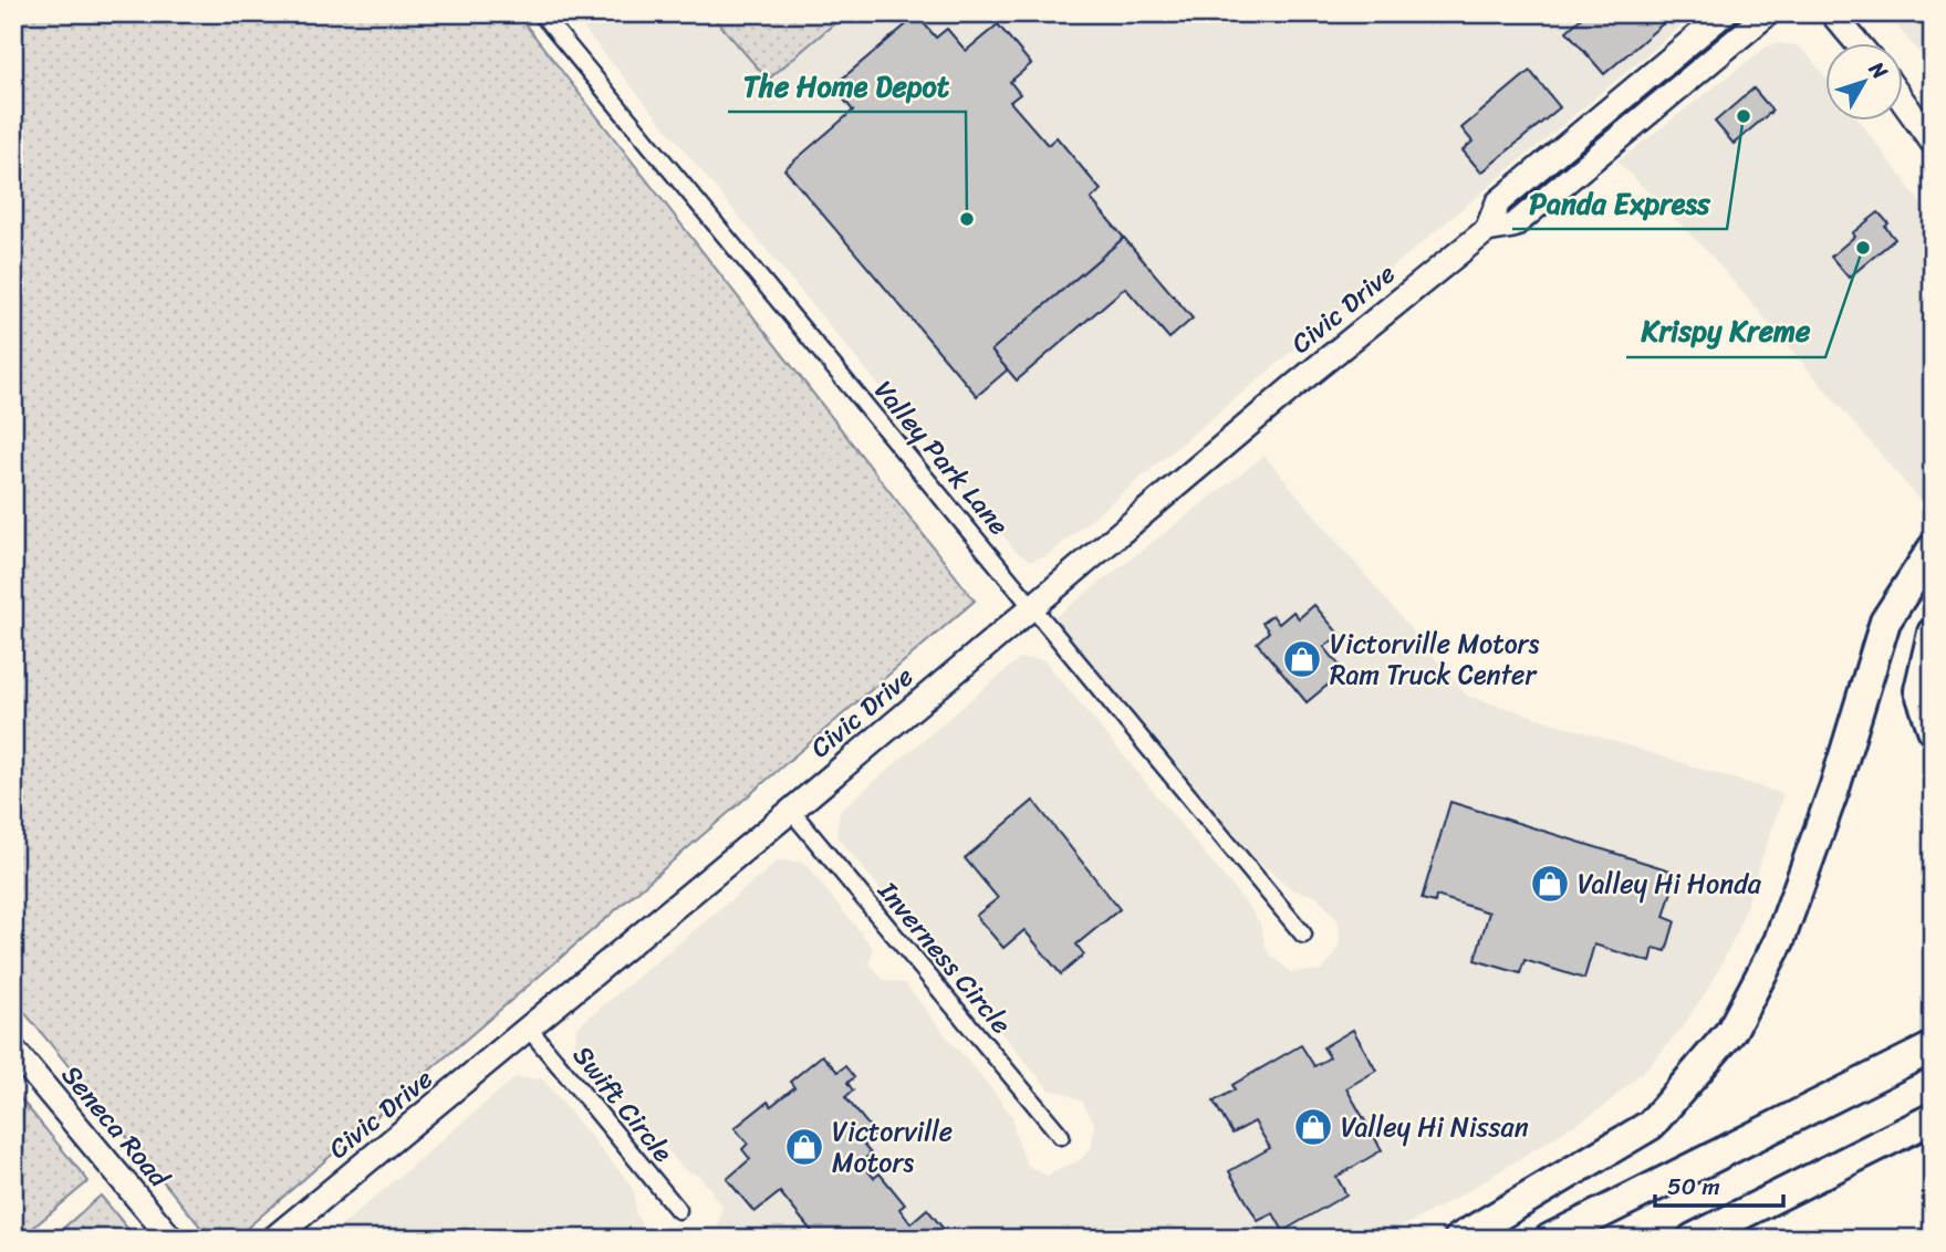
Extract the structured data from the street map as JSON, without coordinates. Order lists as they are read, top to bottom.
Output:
{
  "streets": {
    "street": [
      "Civic Drive",
      "Valley Park Lane",
      "Inverness Circle",
      "Swift Circle",
      "Seneca Road"
    ]
  },
  "crossings": [
    ["Civic Drive", "Valley Park Lane"],
    ["Civic Drive", "Inverness Circle"],
    ["Civic Drive", "Swift Circle"]
  ],
  "places": {
    "other": ["Panda Express", "The Home Depot", "Krispy Kreme"],
    "shop": [
      "Victorville Motors Ram Truck Center",
      "Valley Hi Honda",
      "Valley Hi Nissan",
      "Victorville Motors"
    ]
  },
  "scale_bar": "50 m",
  "north": "top right"
}
